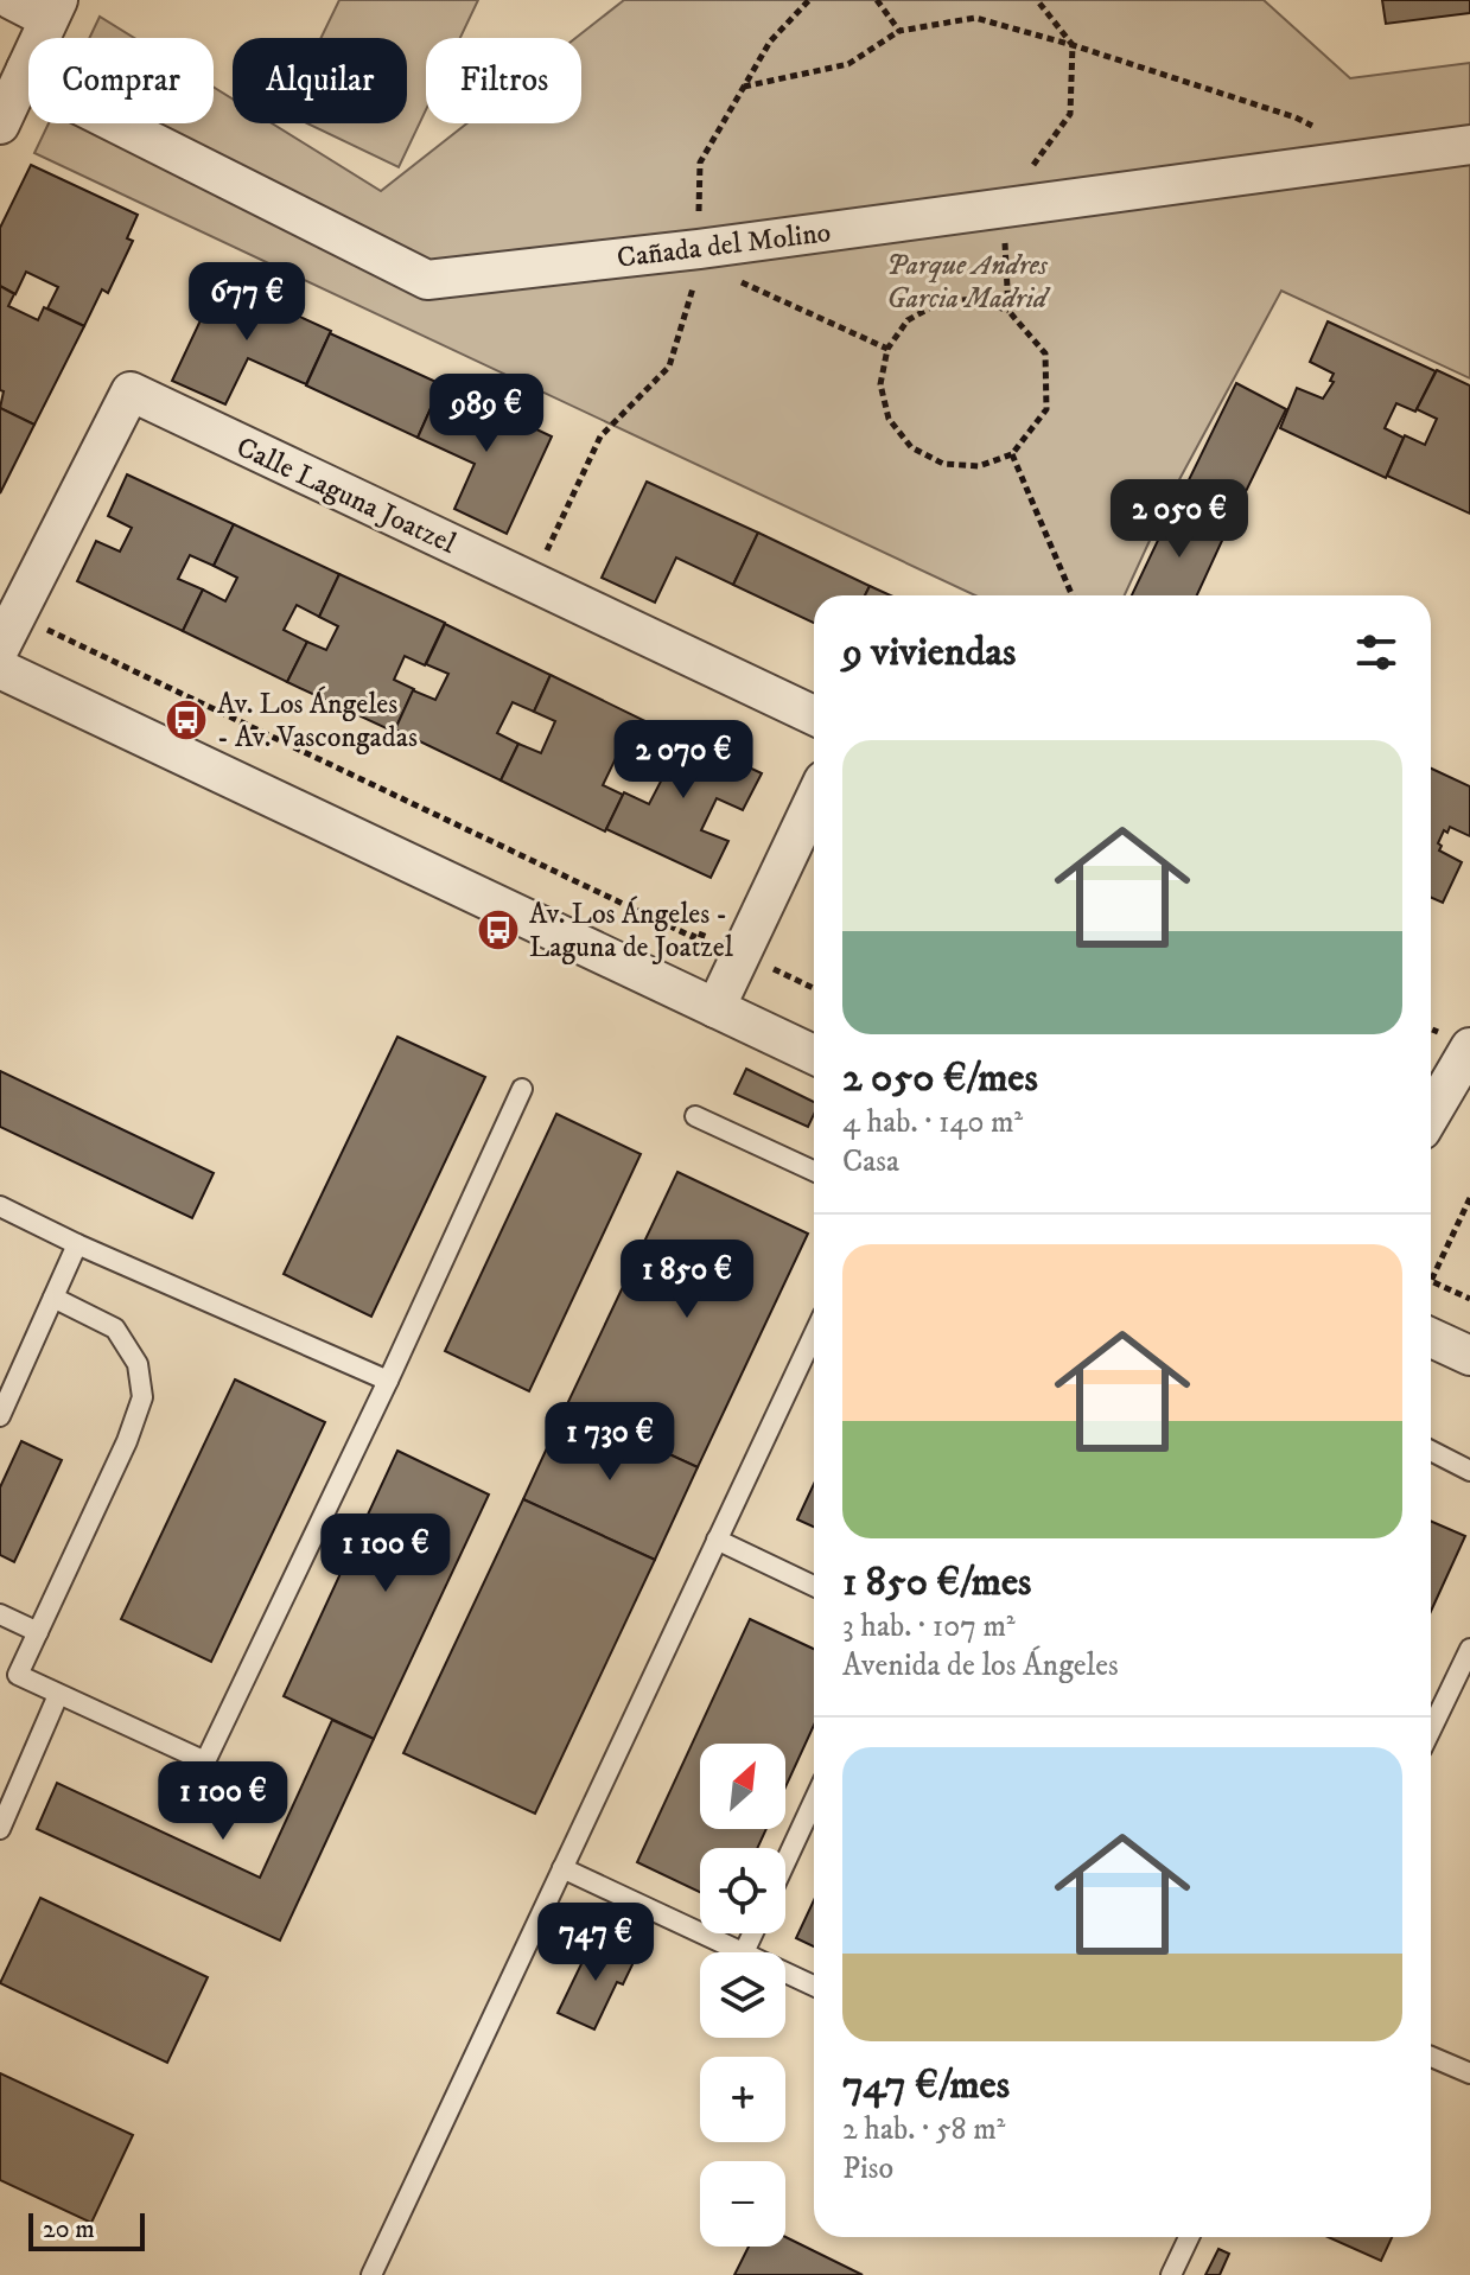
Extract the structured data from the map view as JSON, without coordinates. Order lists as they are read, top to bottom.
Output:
{
  "streets": {
    "street": ["Cañada del Molino", "Calle Laguna Joatzel"]
  },
  "parks": ["Parque Andres Garcia Madrid"],
  "places": {
    "bus stop": ["Av. Los Ángeles - Av. Vascongadas", "Av. Los Ángeles - Laguna de Joatzel"]
  },
  "scale_bar": "20 m",
  "north": "top right",
  "page": {
    "chip": ["Comprar", "Alquilar", "Filtros"],
    "price": [
      "677 €",
      "989 €",
      "2 050 €",
      "2 070 €",
      "1 850 €",
      "1 730 €",
      "1 100 €",
      "1 100 €",
      "747 €"
    ],
    "heading": "9 viviendas",
    "list": [
      {
        "name": "2 050 €/mes",
        "note": "4 hab. · 140 m² · Casa"
      },
      {
        "name": "1 850 €/mes",
        "note": "3 hab. · 107 m² · Avenida de los Ángeles"
      },
      {
        "name": "747 €/mes",
        "note": "2 hab. · 58 m² · Piso"
      }
    ],
    "map_buttons": ["+", "−"],
    "scale": "20 m"
  }
}
